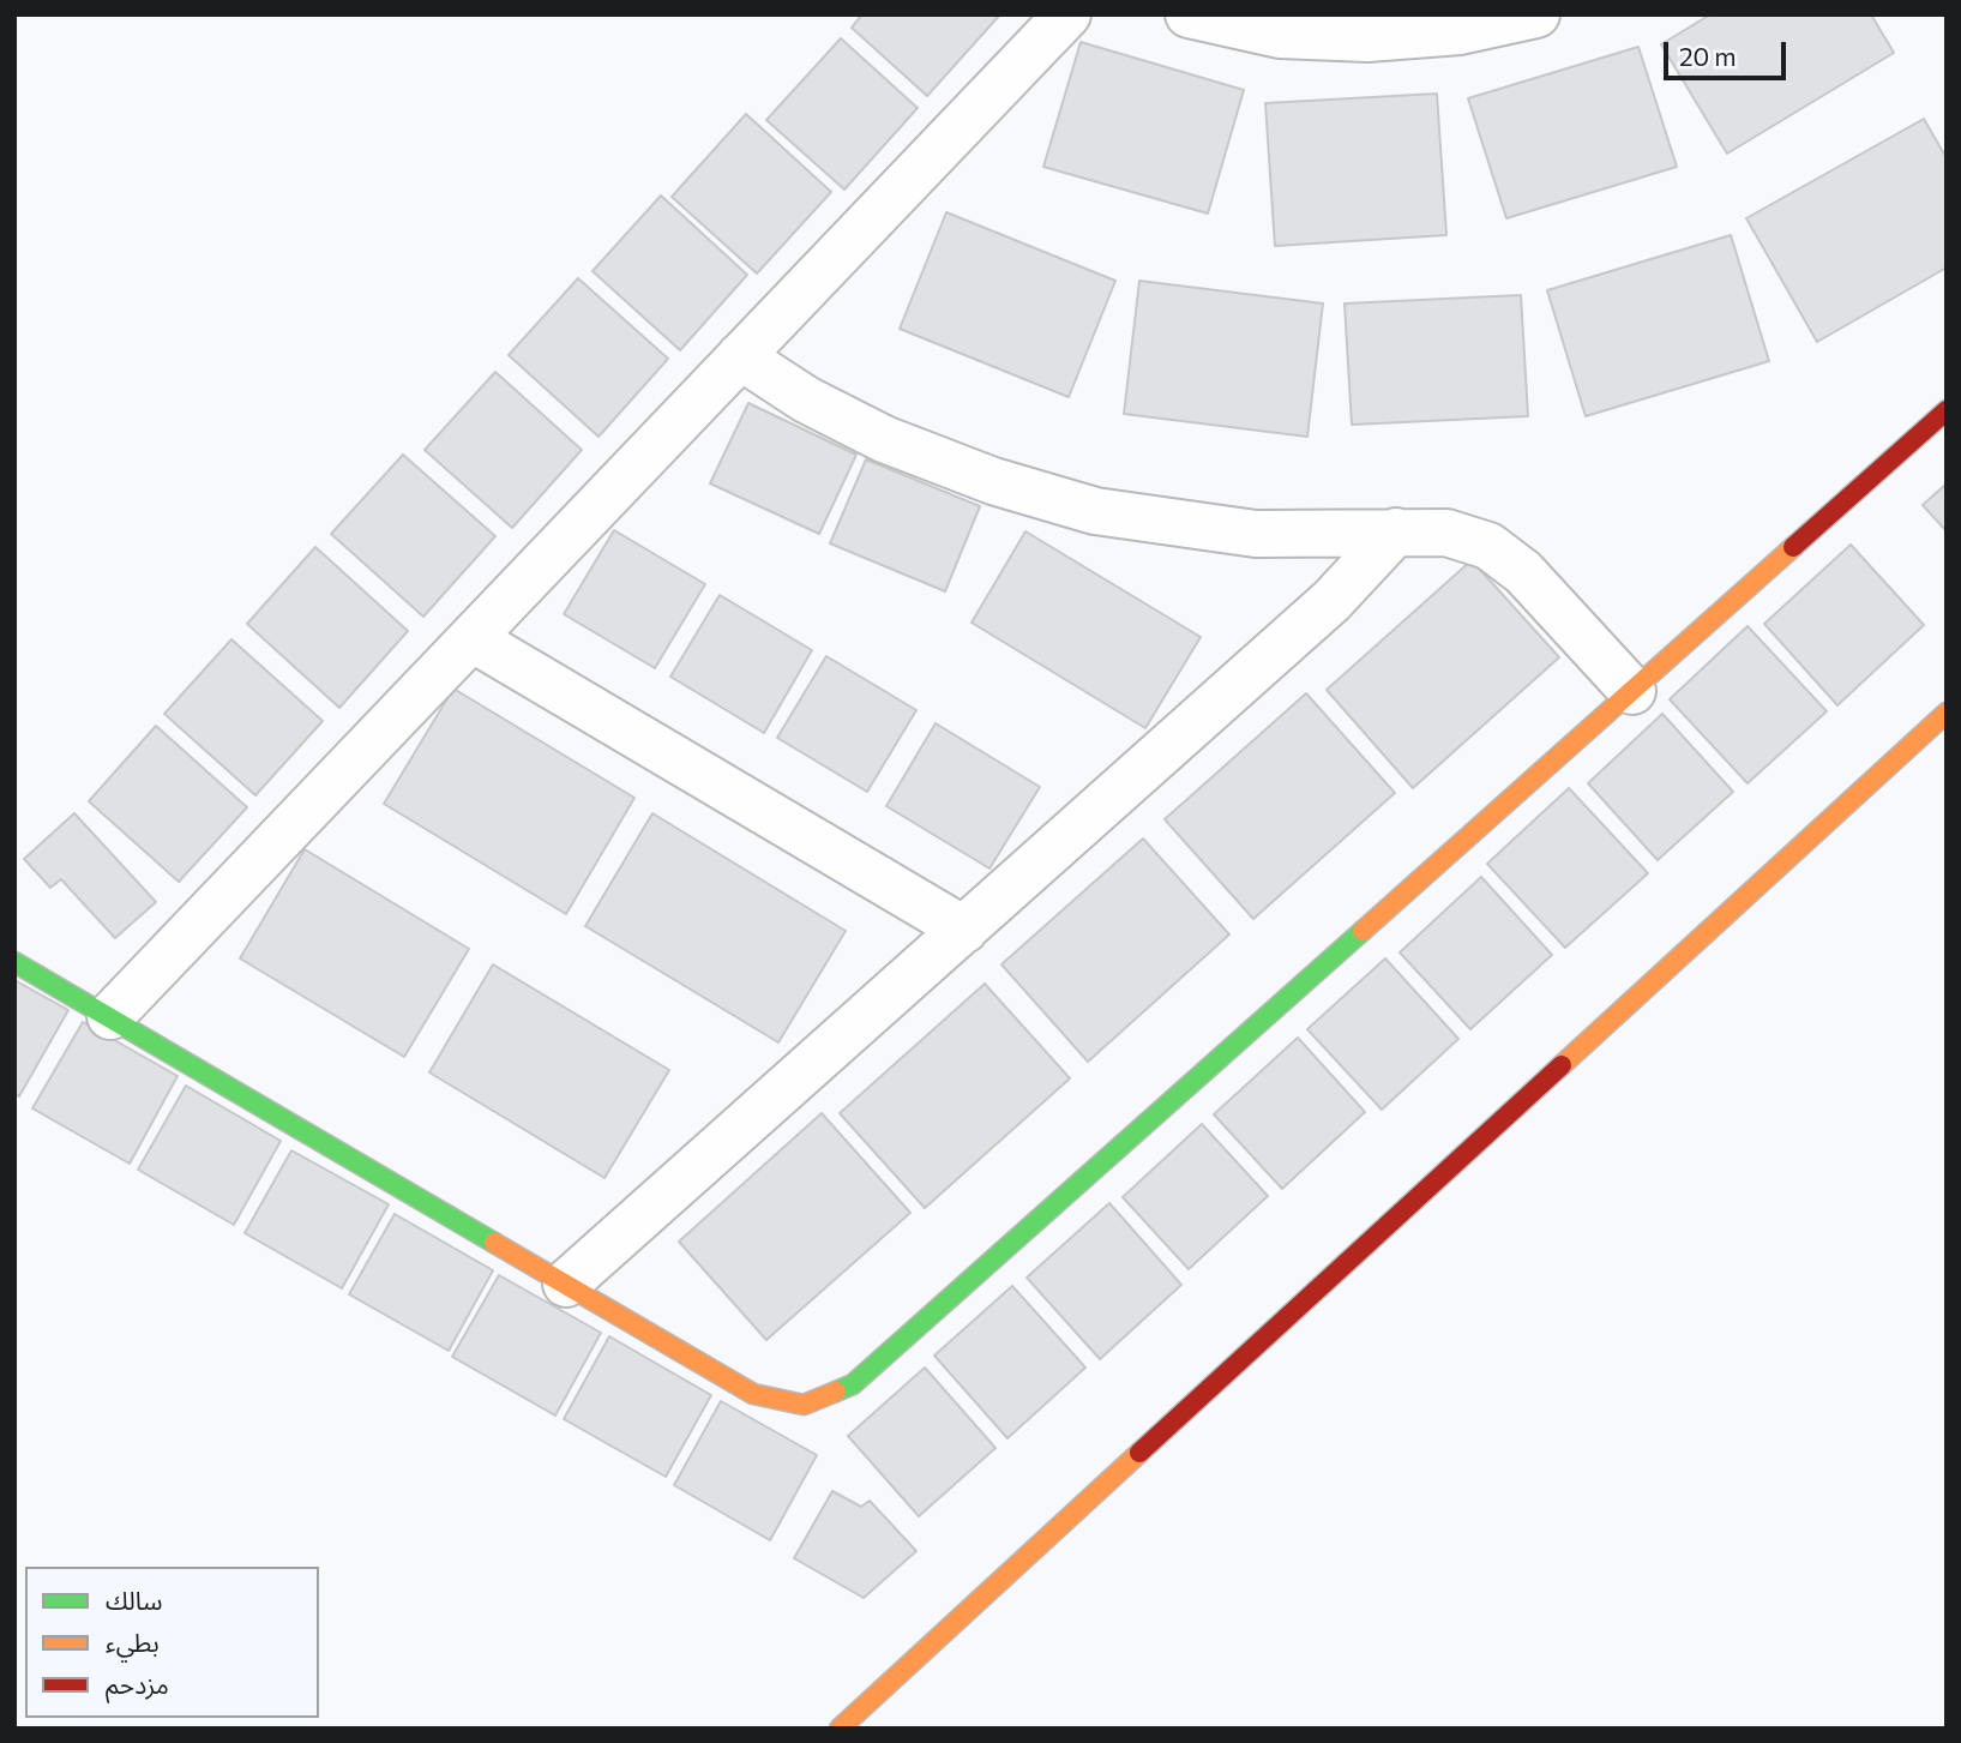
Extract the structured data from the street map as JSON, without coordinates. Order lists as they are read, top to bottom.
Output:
{
  "legend": ["سالك", "بطيء", "مزدحم"],
  "scale_bar": "20 m"
}
